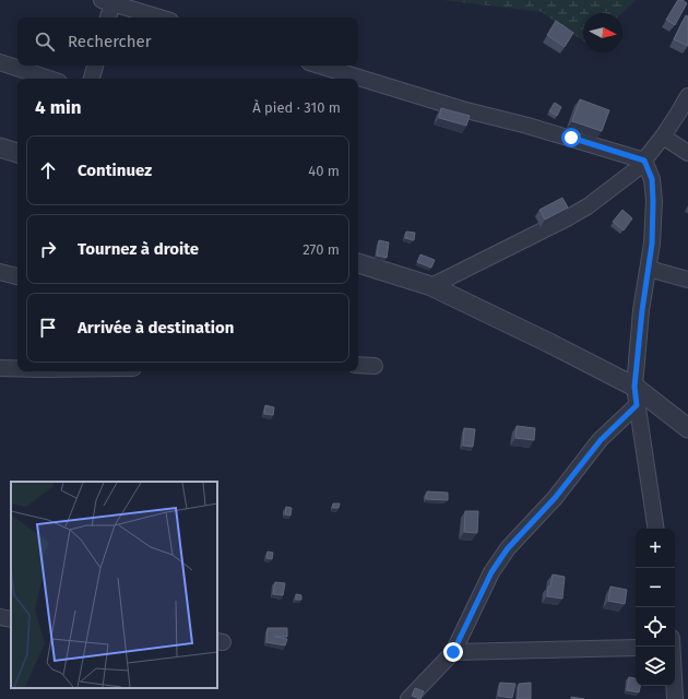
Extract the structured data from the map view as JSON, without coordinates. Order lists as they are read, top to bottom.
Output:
{
  "north": "right",
  "page": {
    "search": "Rechercher",
    "heading": ["4 min", "À pied · 310 m"],
    "list": [
      ["Continuez", "40 m"],
      ["Tournez à droite", "270 m"],
      "Arrivée à destination"
    ],
    "map_buttons": ["+", "−"]
  }
}
